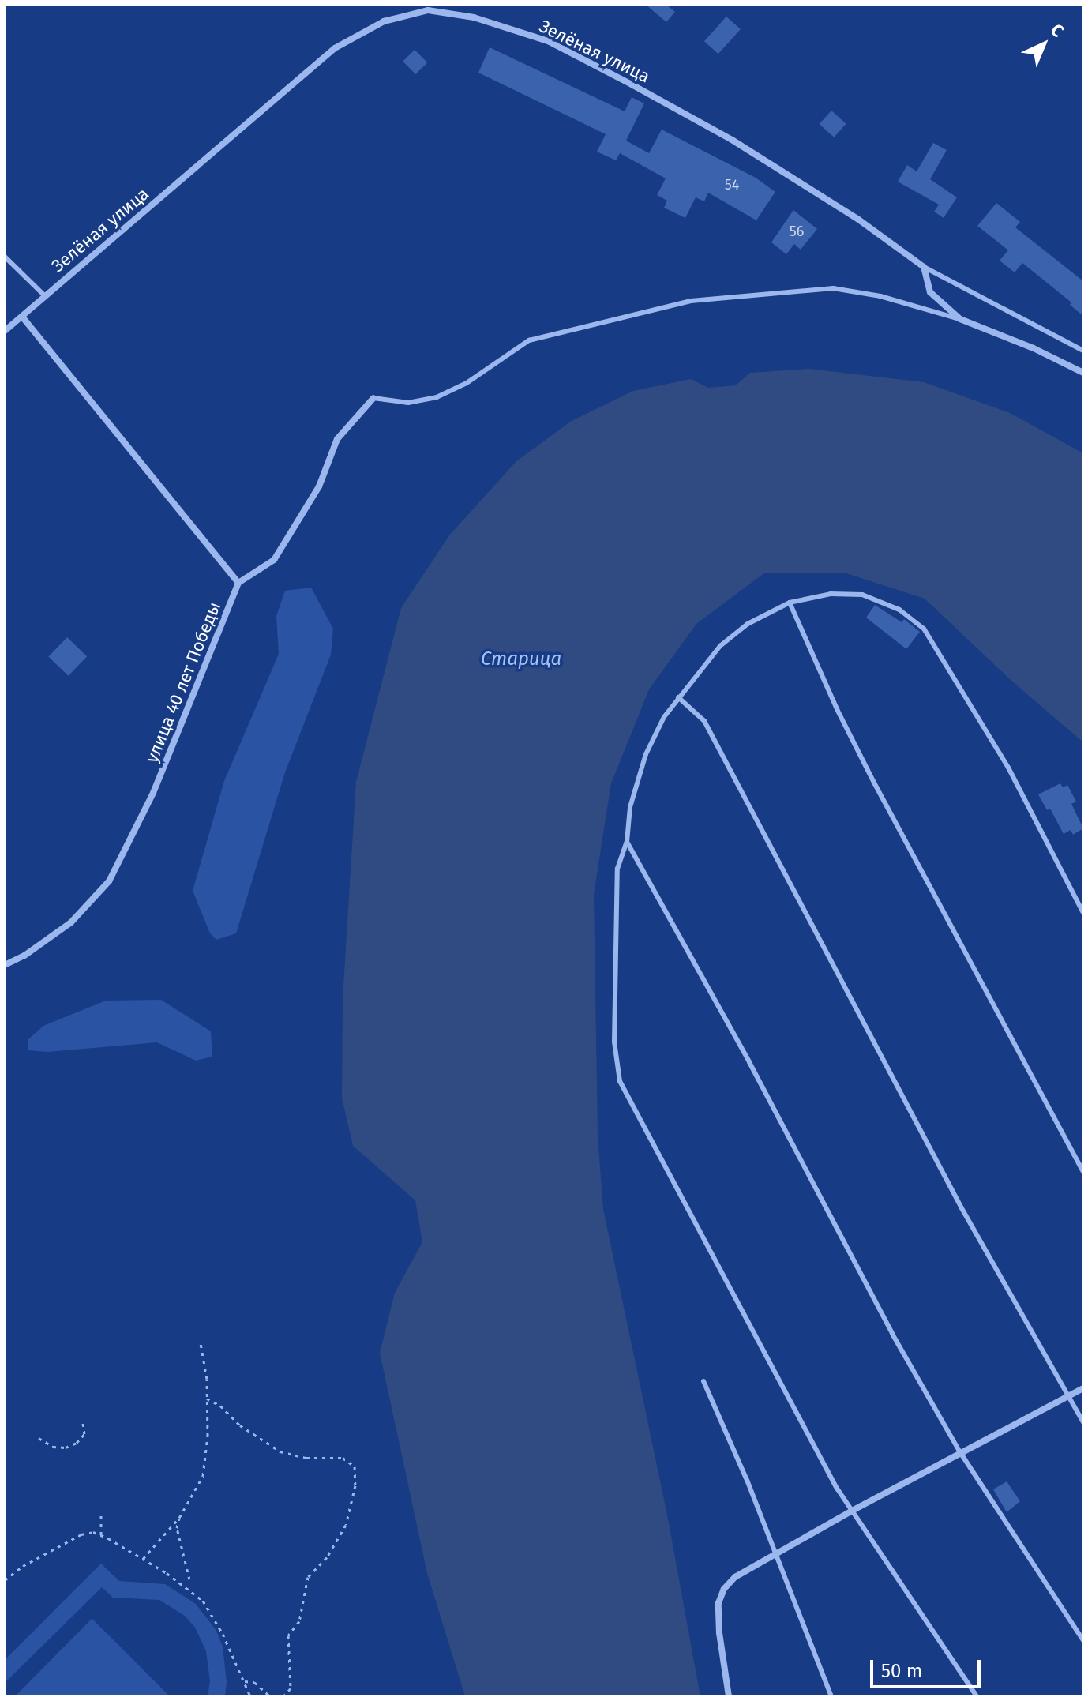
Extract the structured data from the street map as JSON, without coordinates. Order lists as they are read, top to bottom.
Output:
{
  "streets": {
    "street": ["Зелёная улица", "улица 40 лет Победы"]
  },
  "water": ["Старица"],
  "house_numbers": ["54", "56"],
  "scale_bar": "50 m",
  "north": "top right"
}
